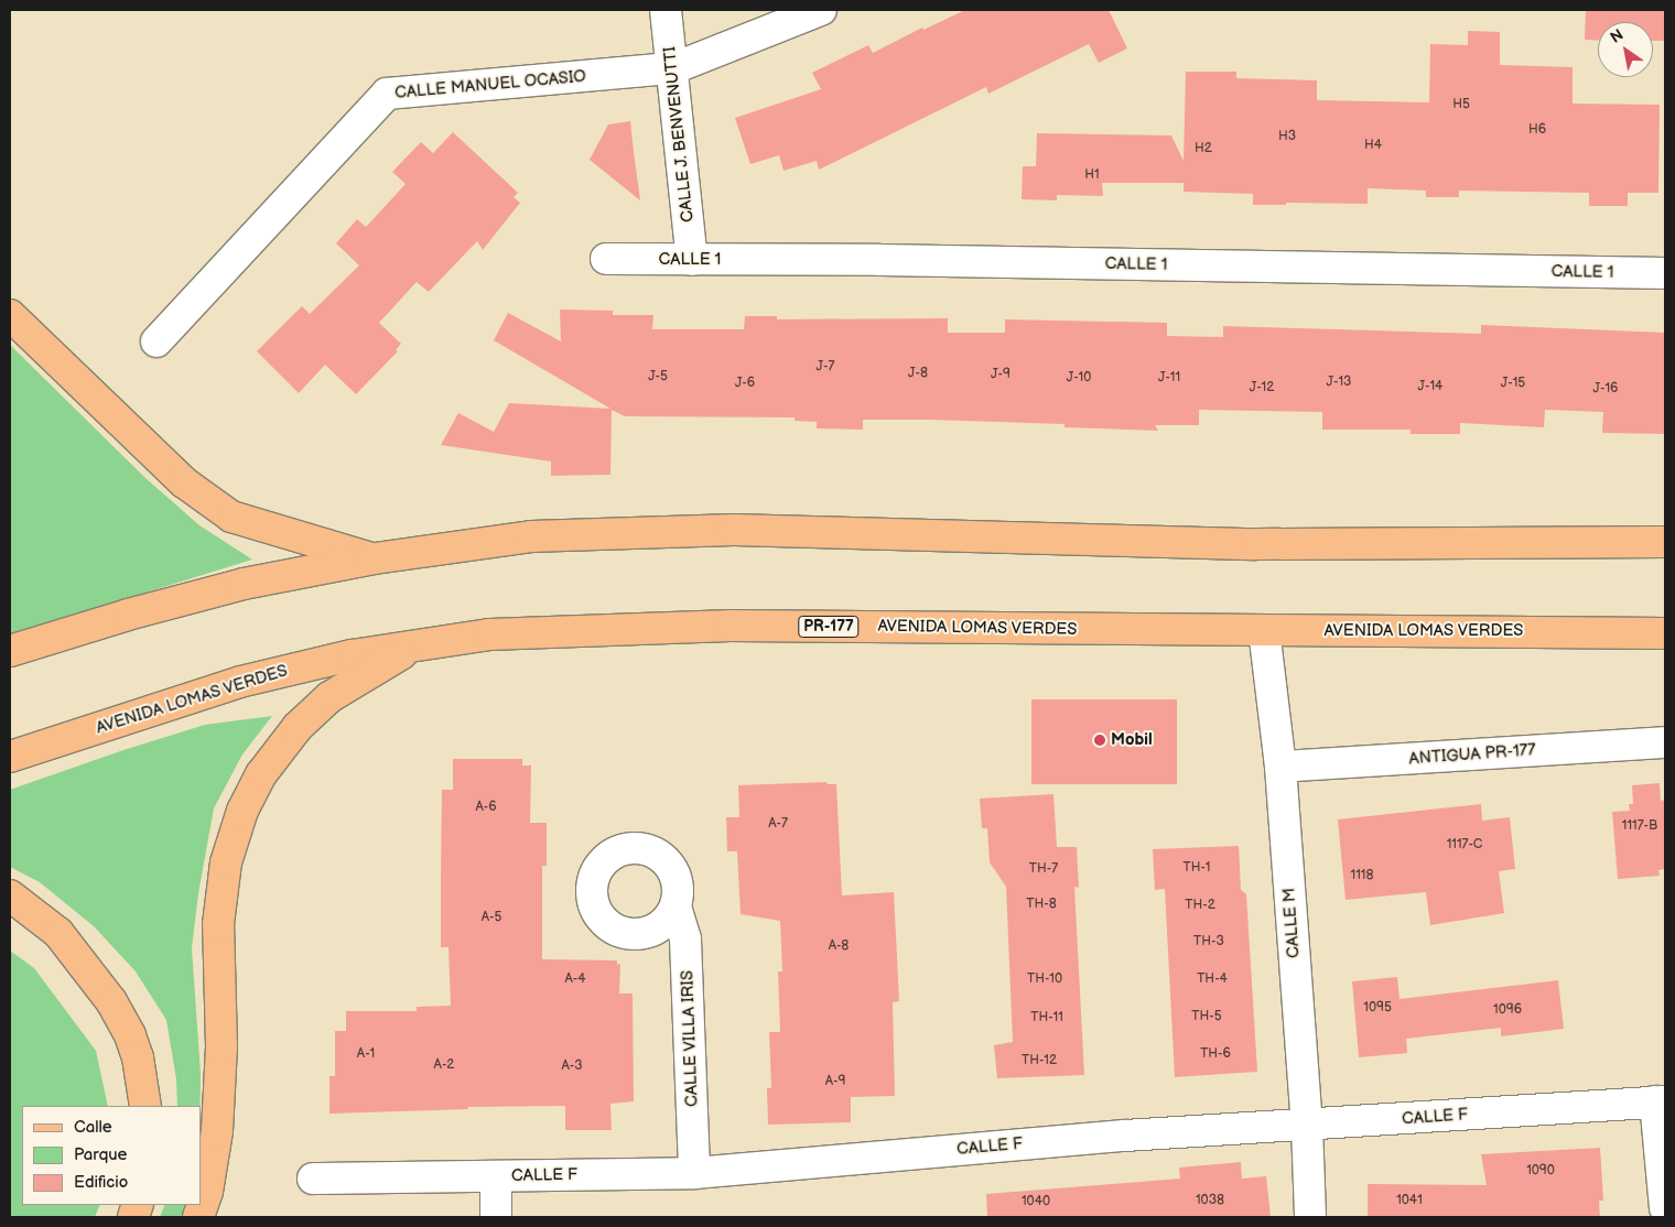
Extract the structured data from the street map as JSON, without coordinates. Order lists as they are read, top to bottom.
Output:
{
  "streets": {
    "main road": ["PR-177", "AVENIDA LOMAS VERDES"],
    "street": [
      "CALLE MANUEL OCASIO",
      "CALLE J. BENVENUTTI",
      "CALLE 1",
      "ANTIGUA PR-177",
      "CALLE M",
      "CALLE VILLA IRIS",
      "CALLE F"
    ]
  },
  "crossings": [
    ["CALLE MANUEL OCASIO", "CALLE J. BENVENUTTI"],
    ["CALLE J. BENVENUTTI", "CALLE 1"],
    ["AVENIDA LOMAS VERDES", "CALLE M"],
    ["ANTIGUA PR-177", "CALLE M"],
    ["CALLE M", "CALLE F"],
    ["CALLE VILLA IRIS", "CALLE F"]
  ],
  "places": ["Mobil"],
  "house_numbers": [
    "H5",
    "H6",
    "H3",
    "H4",
    "H2",
    "H1",
    "J-7",
    "J-8",
    "J-9",
    "J-5",
    "J-10",
    "J-11",
    "J-13",
    "J-6",
    "J-15",
    "J-14",
    "J-12",
    "J-16",
    "A-6",
    "A-7",
    "1117-B",
    "1117-C",
    "TH-1",
    "TH-7",
    "1118",
    "TH-8",
    "TH-2",
    "A-5",
    "TH-3",
    "A-8",
    "A-4",
    "TH-10",
    "TH-4",
    "1095",
    "1096",
    "TH-5",
    "TH-11",
    "A-1",
    "TH-6",
    "TH-12",
    "A-2",
    "A-3",
    "A-9",
    "1090",
    "1038",
    "1041",
    "1040"
  ],
  "legend": ["Calle", "Parque", "Edificio"],
  "north": "top left"
}
